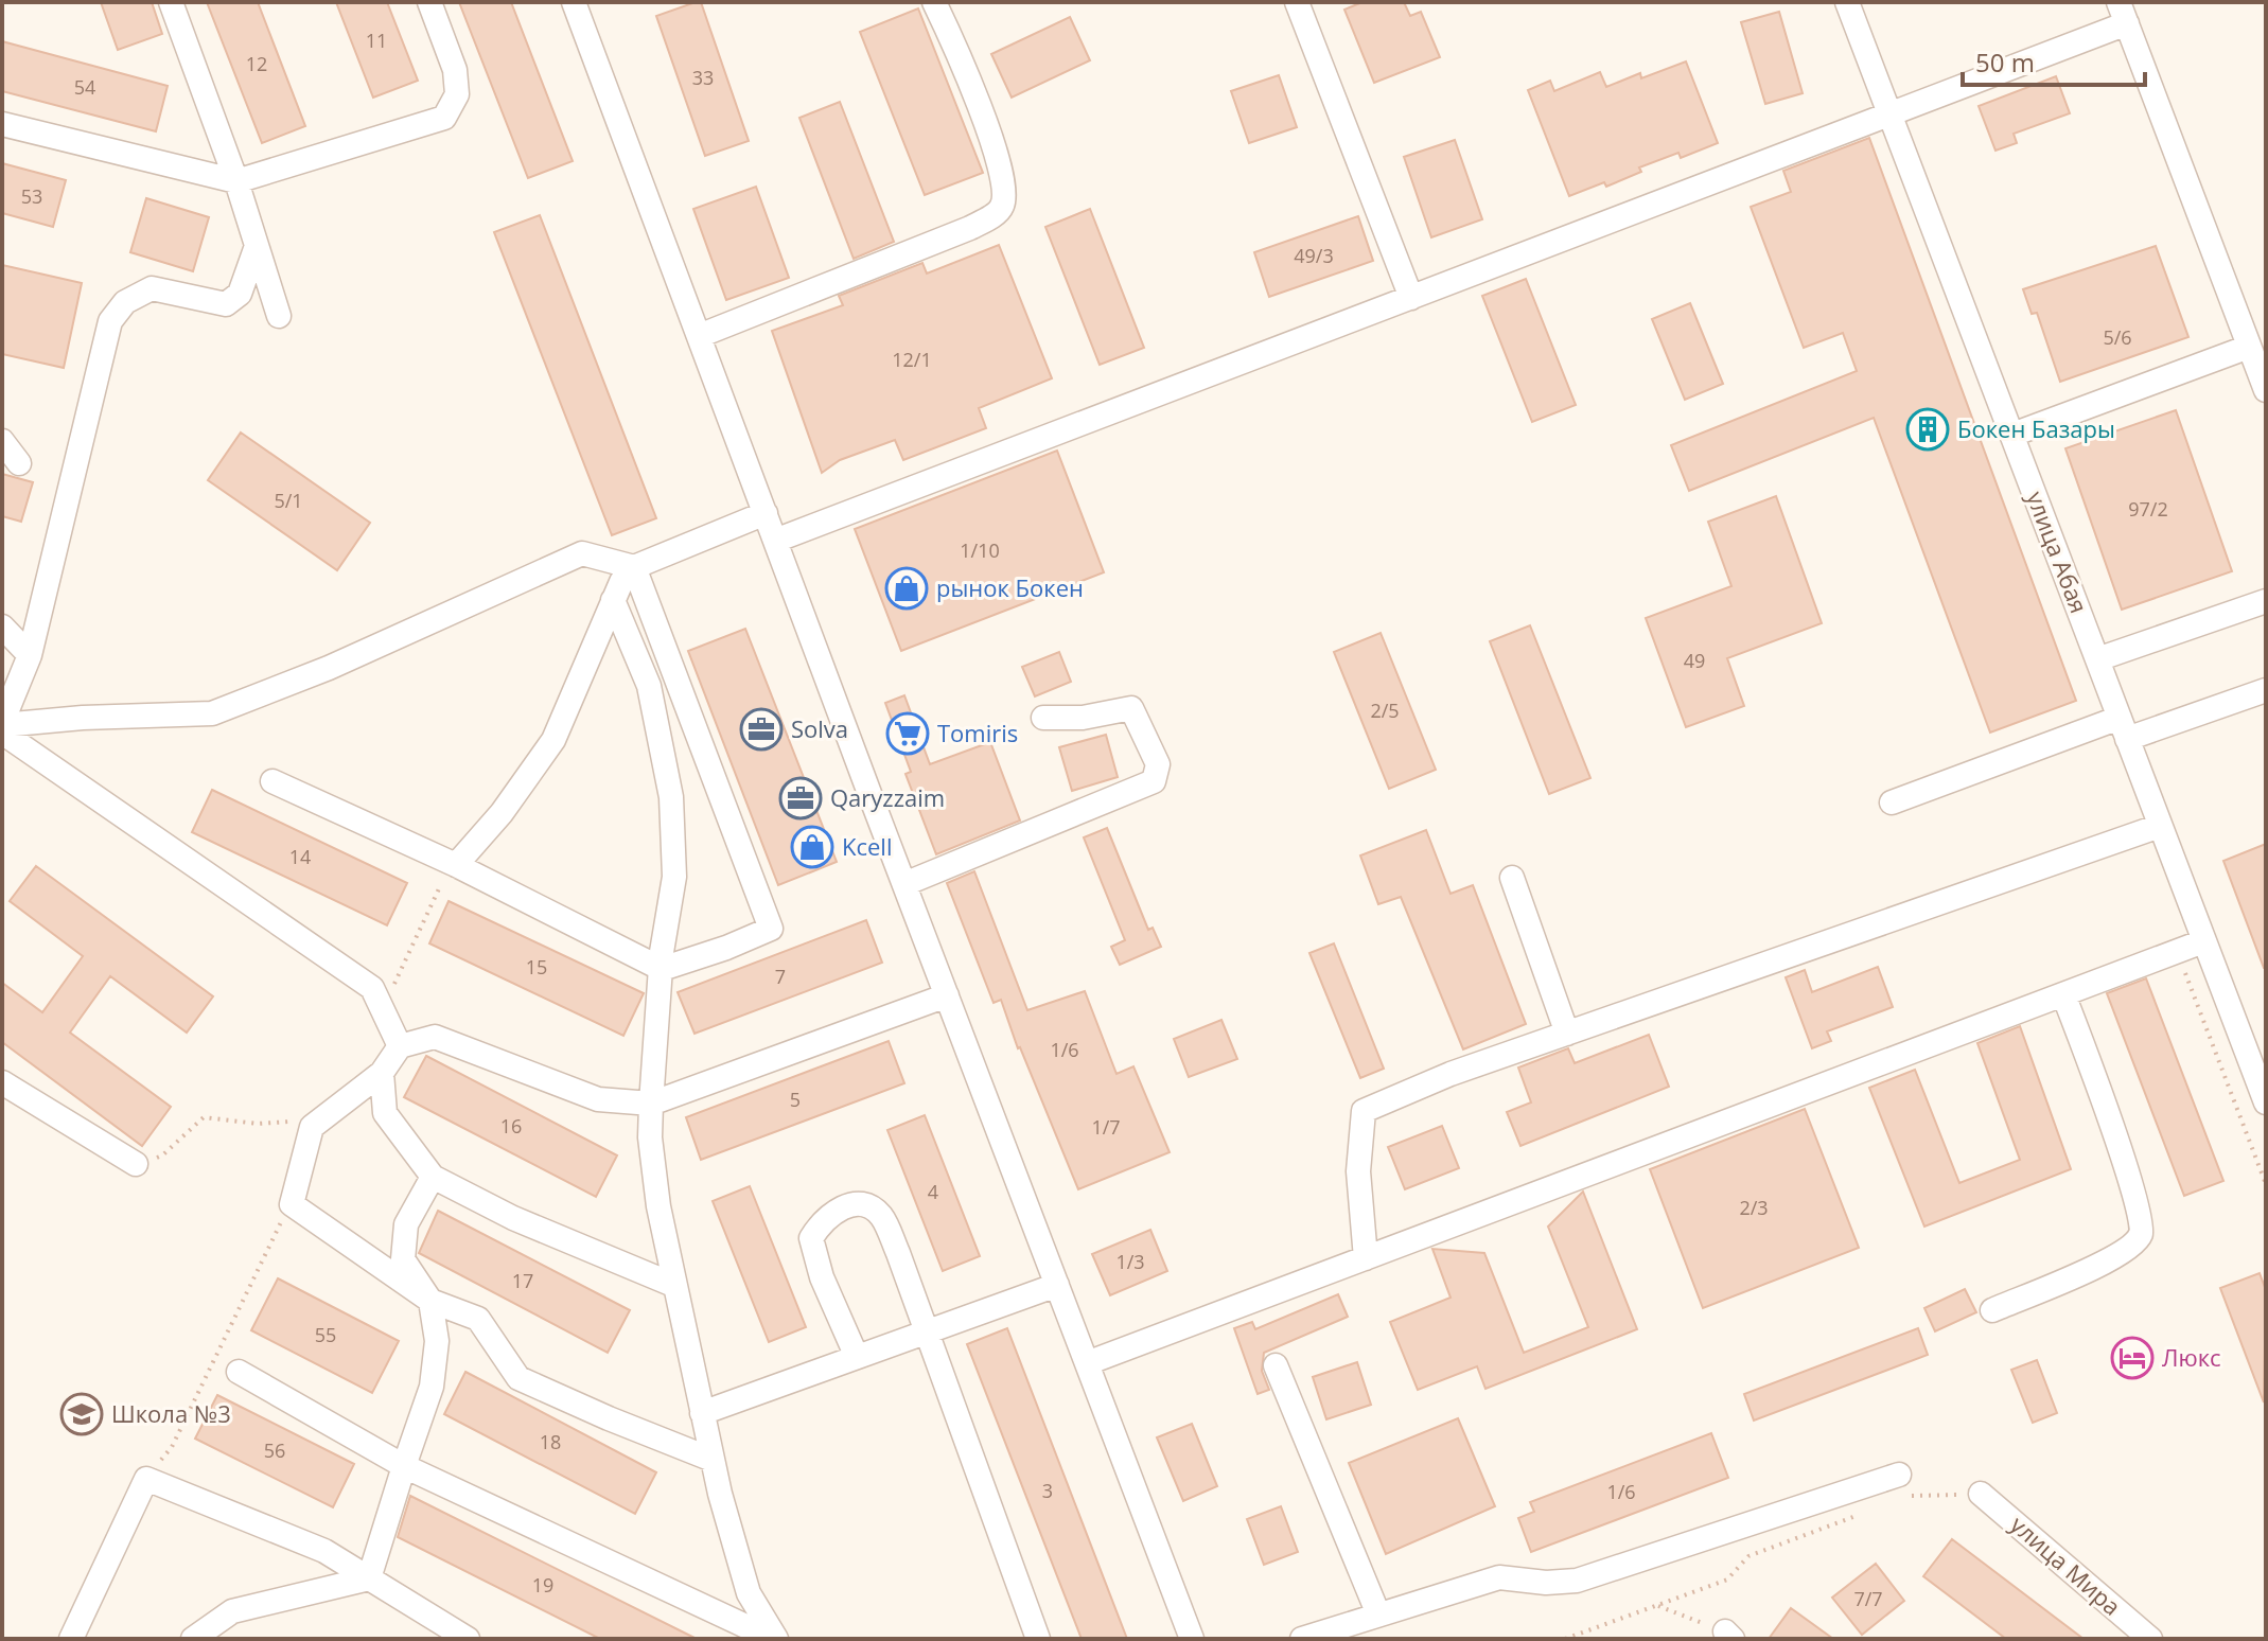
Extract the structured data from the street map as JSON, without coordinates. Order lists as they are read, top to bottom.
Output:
{
  "streets": {
    "street": ["улица Абая", "улица Мира"]
  },
  "places": {
    "building": ["Бокен Базары"],
    "shop": ["рынок Бокен", "Kcell"],
    "office": ["Solva", "Qaryzzaim"],
    "supermarket": ["Tomiris"],
    "hotel": ["Люкс"],
    "school or university": ["Школа №3"]
  },
  "house_numbers": [
    "11",
    "12",
    "33",
    "54",
    "53",
    "49/3",
    "5/6",
    "12/1",
    "5/1",
    "97/2",
    "1/10",
    "49",
    "2/5",
    "14",
    "15",
    "7",
    "1/6",
    "5",
    "16",
    "1/7",
    "4",
    "2/3",
    "1/3",
    "17",
    "55",
    "18",
    "56",
    "3",
    "1/6",
    "19",
    "7/7"
  ],
  "scale_bar": "50 m"
}
